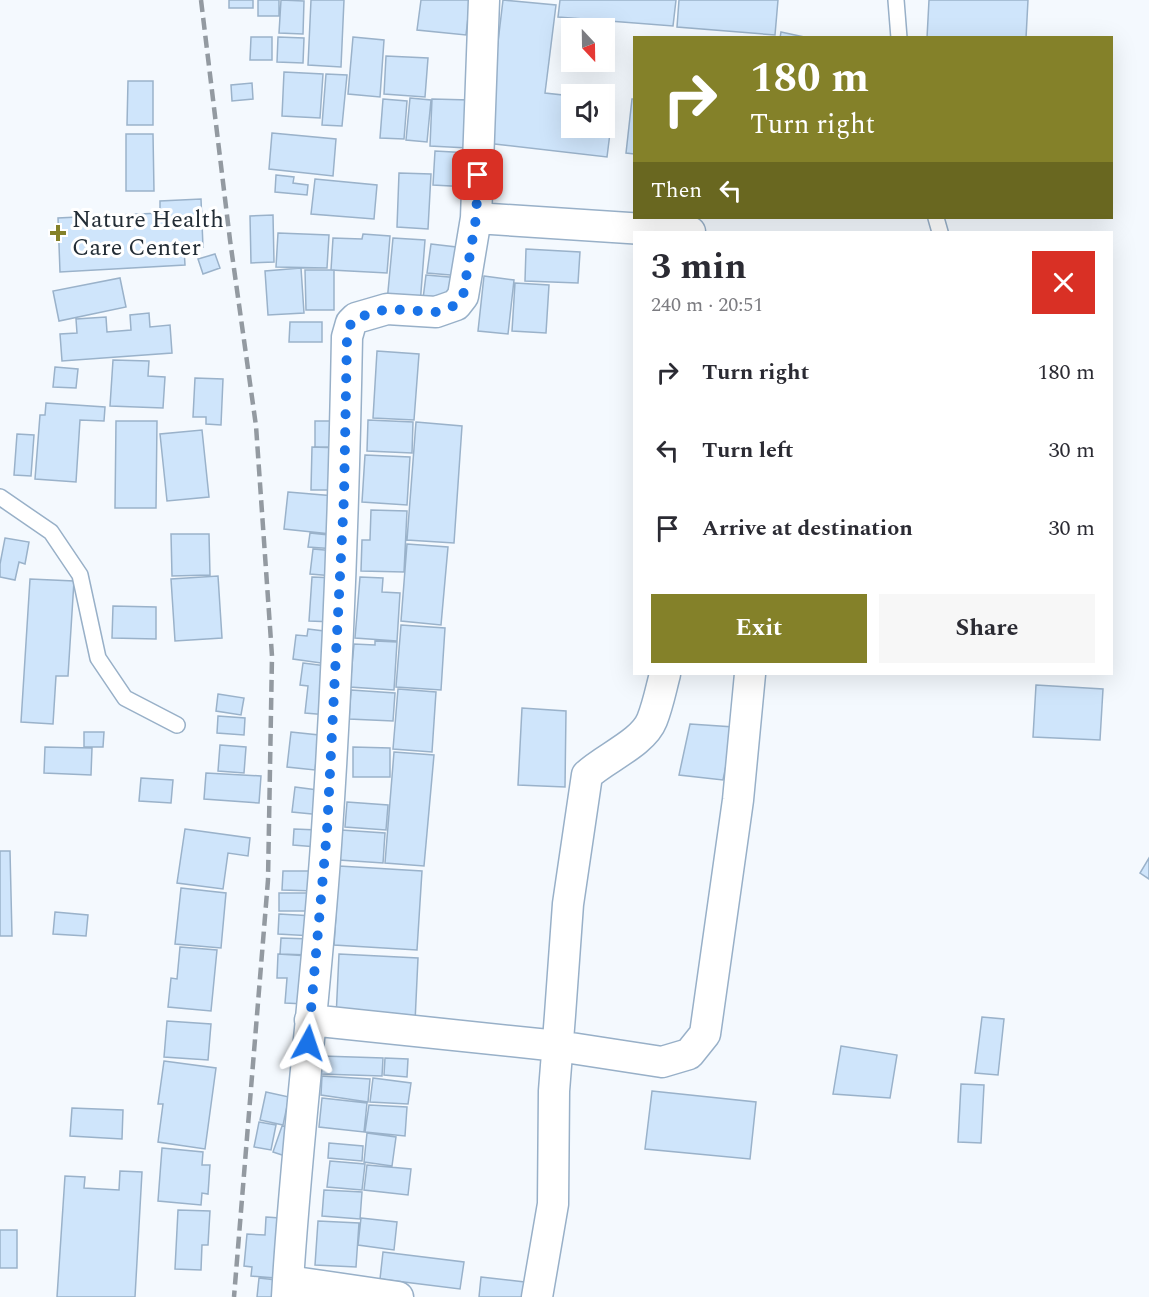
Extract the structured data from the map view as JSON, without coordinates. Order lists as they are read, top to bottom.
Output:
{
  "places": {
    "health": ["Nature Health Care Center"]
  },
  "north": "bottom",
  "page": {
    "turn": ["180 m", "Turn right"],
    "then": "Then",
    "heading": ["3 min", "240 m · 20:51"],
    "list": [
      {
        "name": "Turn right",
        "value": "180 m"
      },
      {
        "name": "Turn left",
        "value": "30 m"
      },
      {
        "name": "Arrive at destination",
        "value": "30 m"
      }
    ],
    "buttons": ["Exit", "Share"]
  }
}
